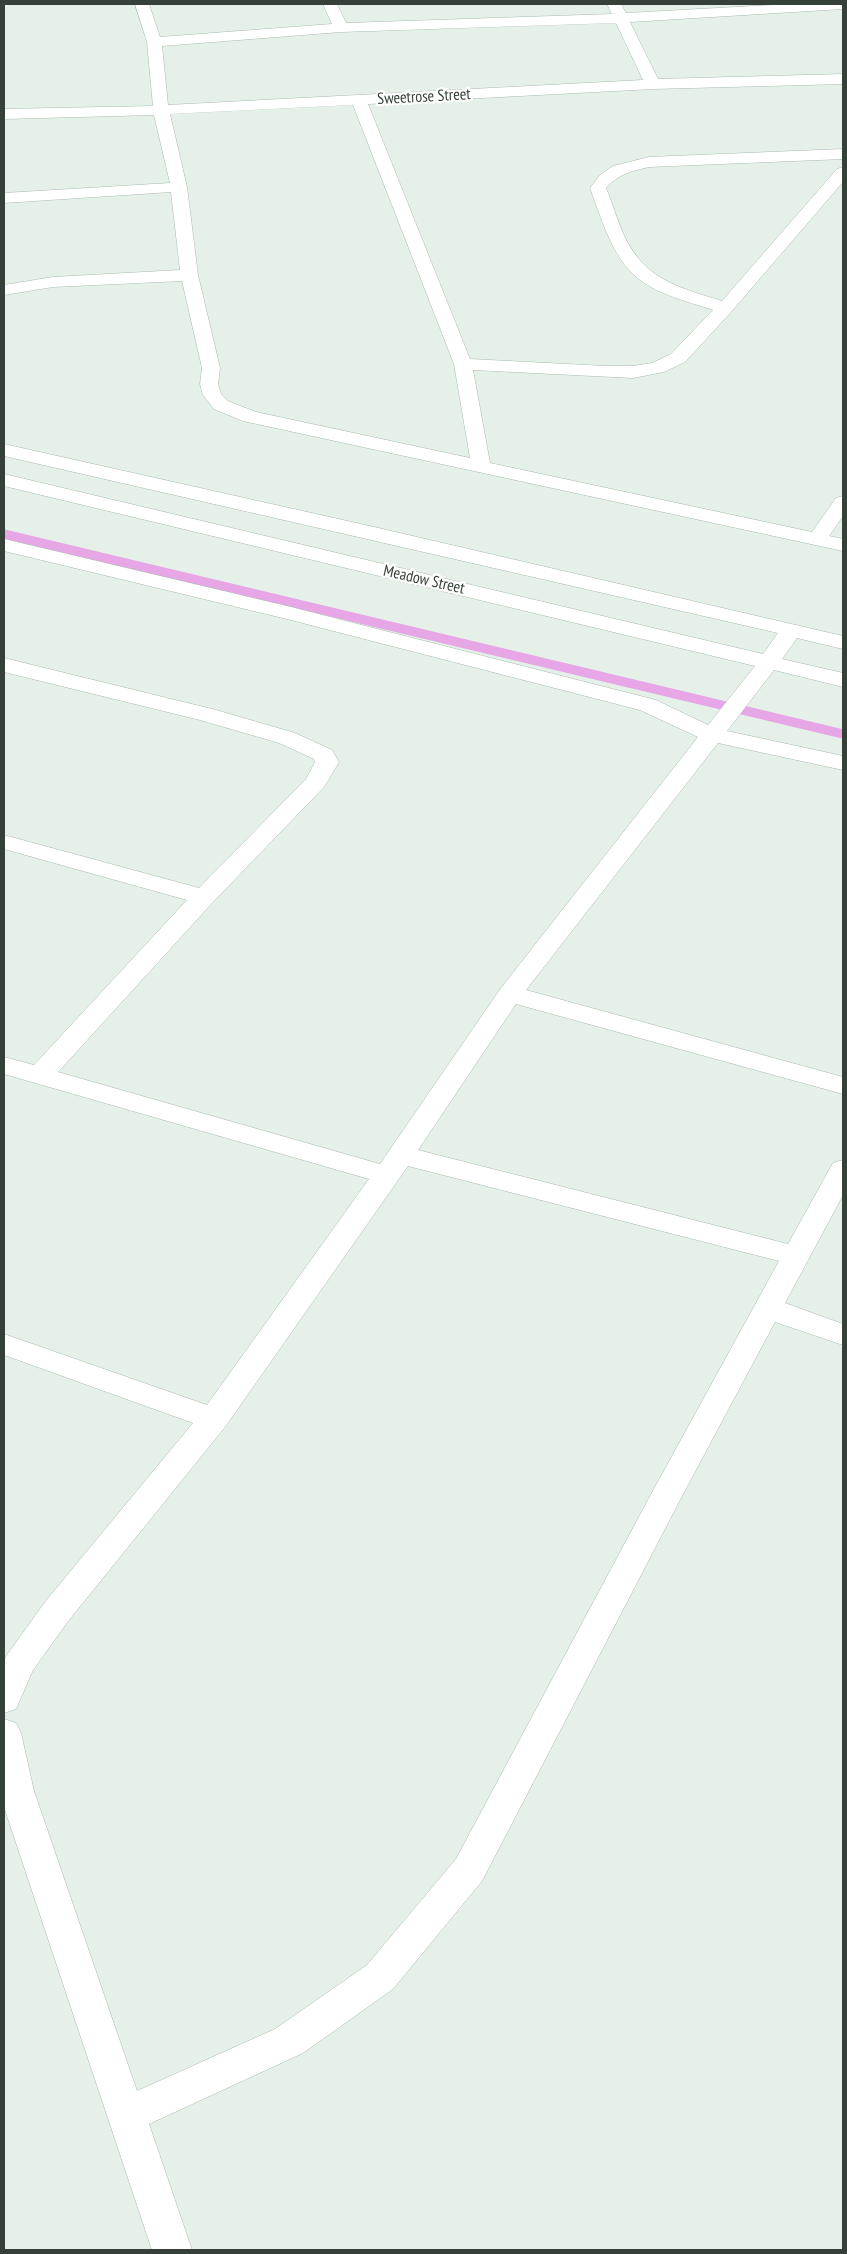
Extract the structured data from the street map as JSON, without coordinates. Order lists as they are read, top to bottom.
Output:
{
  "streets": {
    "street": ["Sweetrose Street", "Meadow Street"]
  }
}
